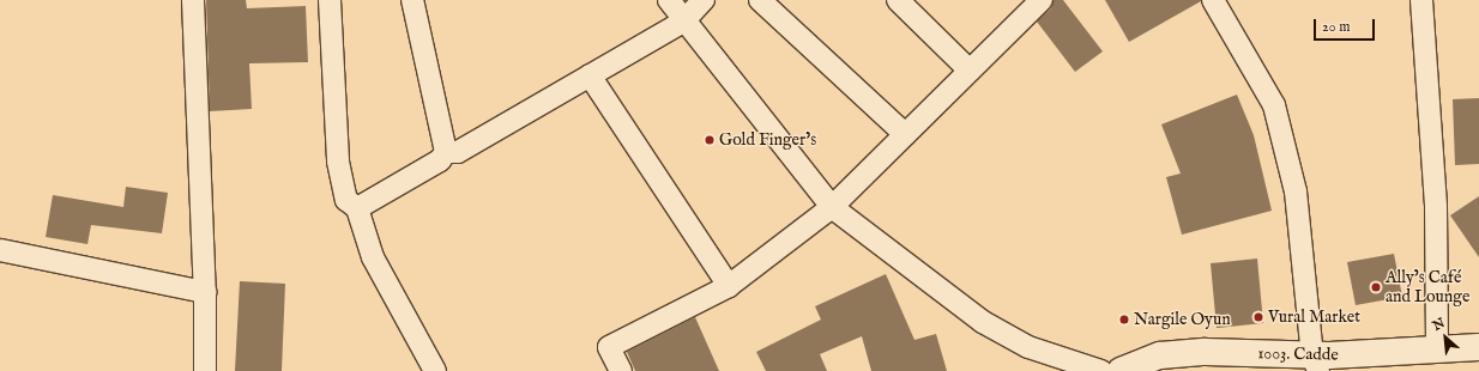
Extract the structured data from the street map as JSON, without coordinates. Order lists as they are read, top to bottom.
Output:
{
  "streets": {
    "main road": ["1003. Cadde"]
  },
  "places": [
    "Gold Finger’s",
    "Ally’s Café and Lounge",
    "Vural Market",
    "Nargile Oyun"
  ],
  "scale_bar": "20 m",
  "north": "top left"
}
